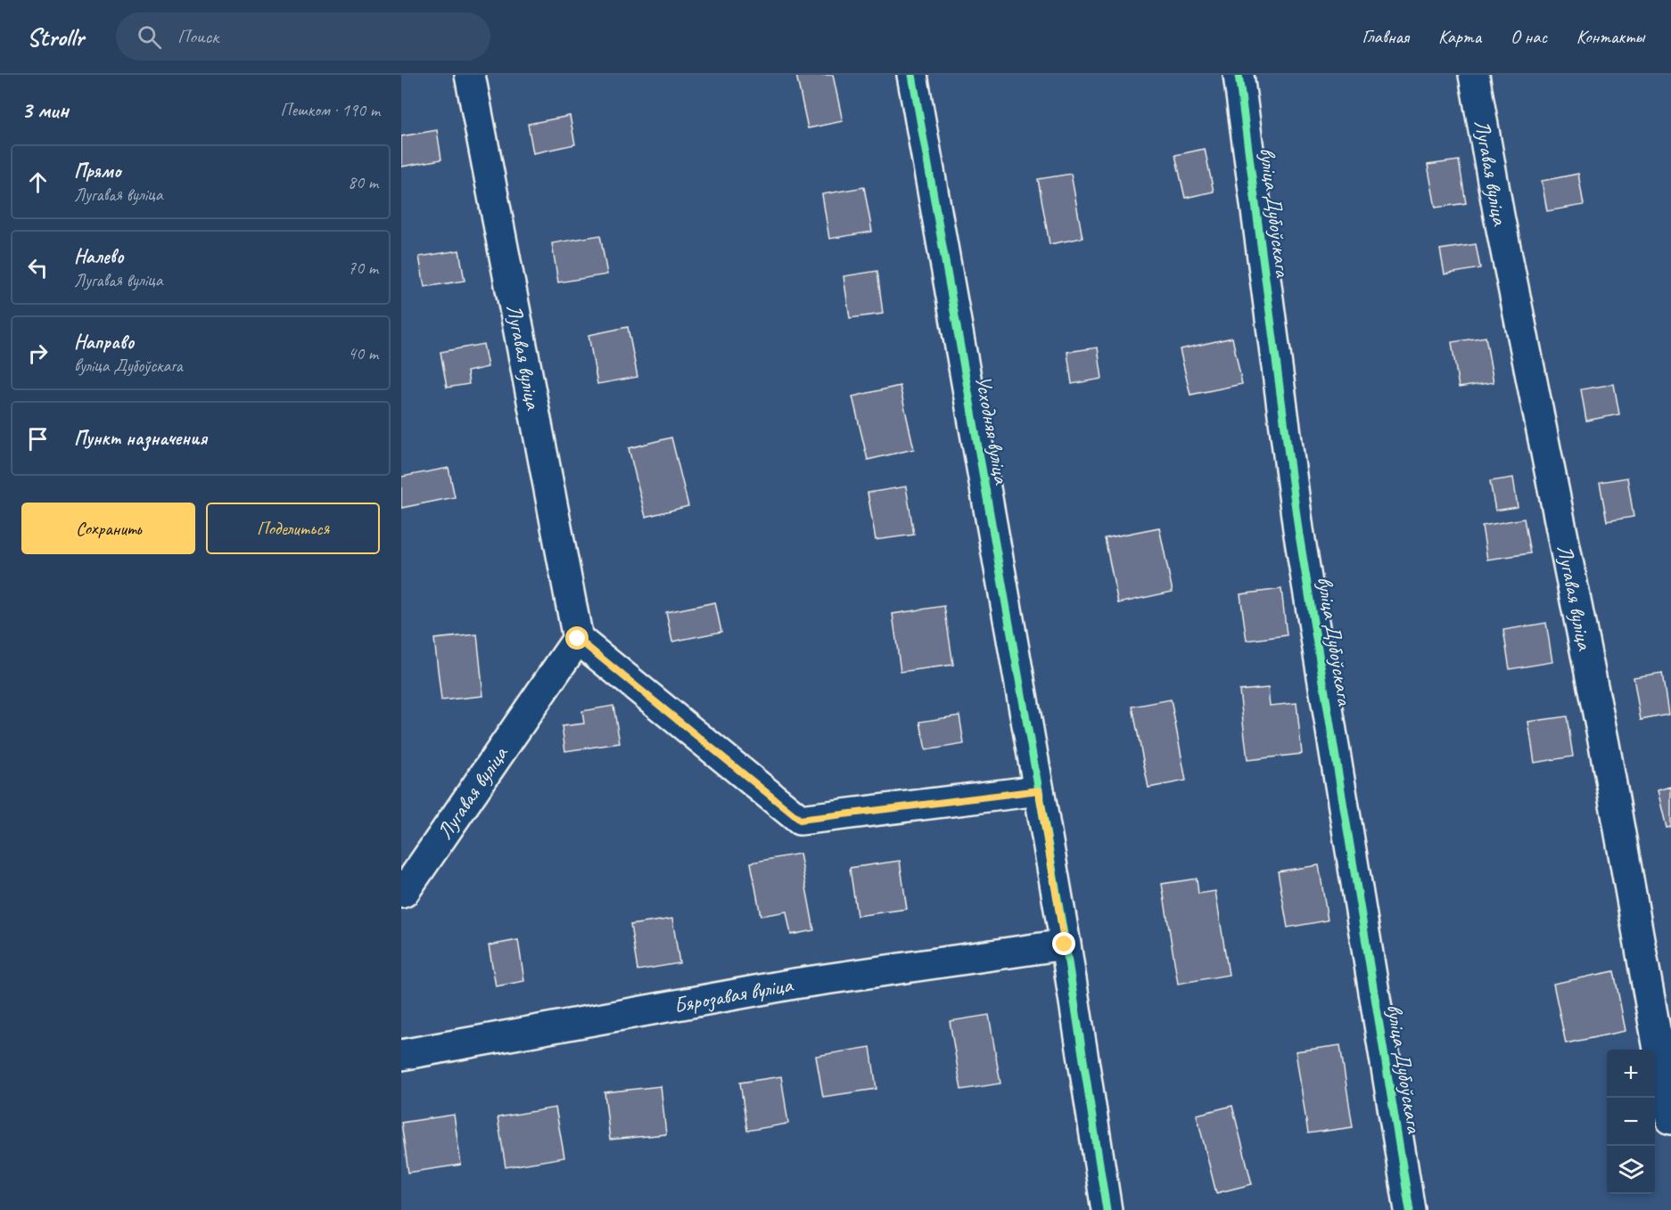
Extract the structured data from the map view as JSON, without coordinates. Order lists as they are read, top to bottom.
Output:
{
  "streets": {
    "street": [
      "Лугавая вуліца",
      "вуліца Дубоўскага",
      "Усходняя вуліца",
      "Бярозавая вуліца"
    ]
  },
  "page": {
    "header": "Strollr",
    "search": "Поиск",
    "nav": [
      "Главная",
      "Карта",
      "О нас",
      "Контакты"
    ],
    "heading": ["3 мин", "Пешком · 190 m"],
    "list": [
      ["Прямо", "Лугавая вуліца", "80 m"],
      ["Налево", "Лугавая вуліца", "70 m"],
      ["Направо", "вуліца Дубоўскага", "40 m"],
      "Пункт назначения"
    ],
    "buttons": ["Сохранить", "Поделиться"],
    "map_buttons": ["+", "−"]
  }
}
